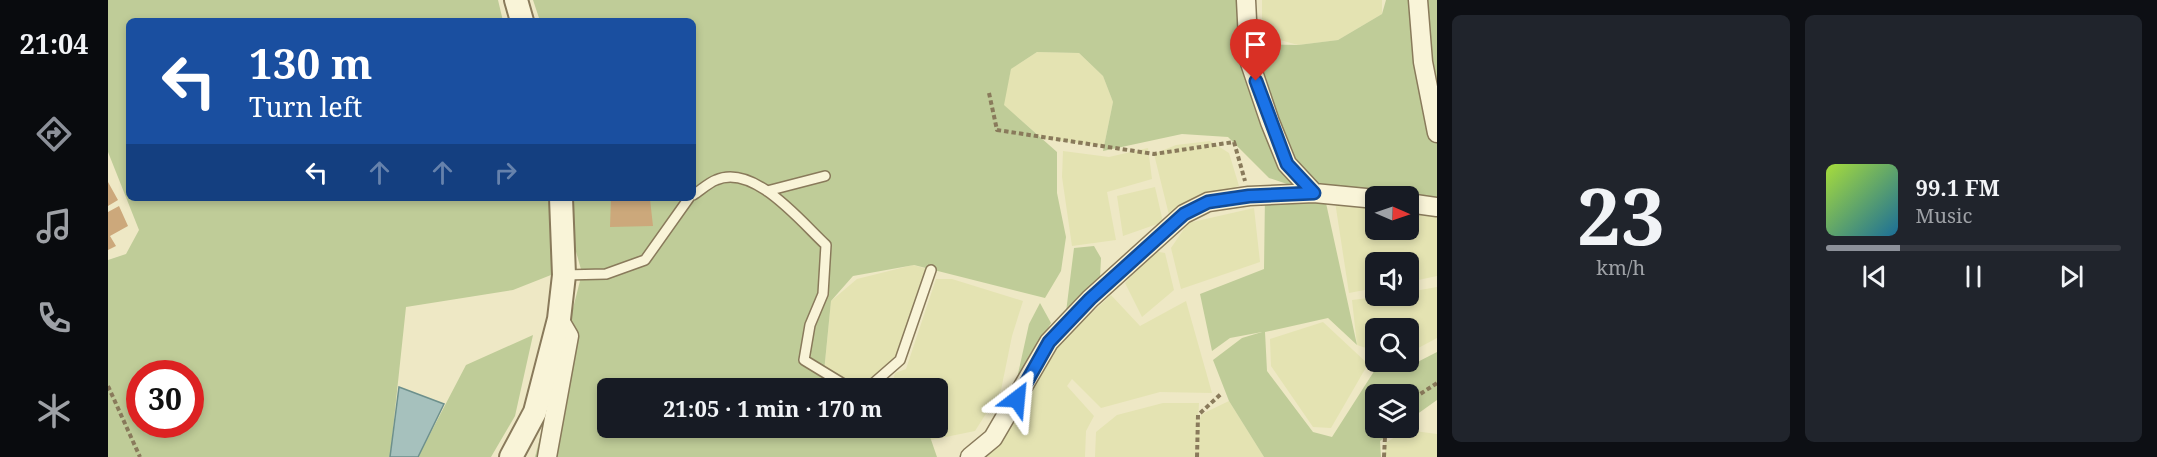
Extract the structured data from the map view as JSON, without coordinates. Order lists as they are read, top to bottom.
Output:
{
  "north": "right",
  "page": {
    "tabs": "21:04",
    "tile": ["23", "km/h"],
    "turn": ["130 m", "Turn left"],
    "song": ["99.1 FM", "Music"],
    "limit": "30",
    "trip": "21:05 · 1 min · 170 m"
  }
}
